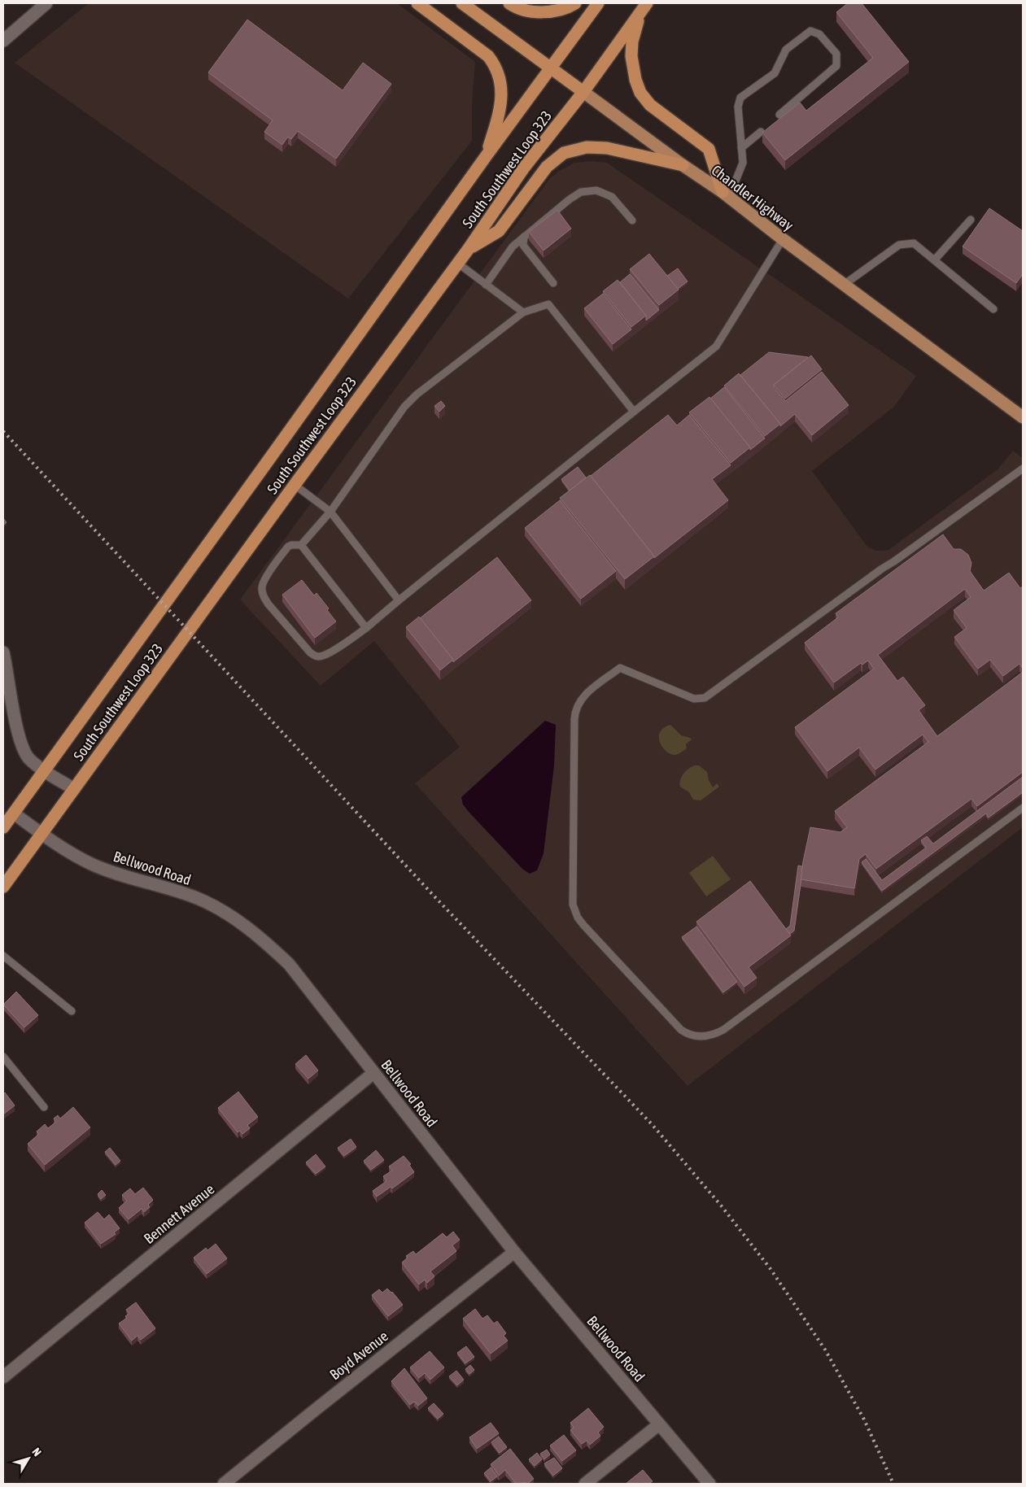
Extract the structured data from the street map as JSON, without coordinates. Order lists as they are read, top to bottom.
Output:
{
  "streets": {
    "highway": ["South Southwest Loop 323", "Chandler Highway"],
    "street": ["Bellwood Road", "Bennett Avenue", "Boyd Avenue"]
  },
  "crossings": [
    ["South Southwest Loop 323", "Chandler Highway"],
    ["South Southwest Loop 323", "Bellwood Road"],
    ["Bellwood Road", "Bennett Avenue"],
    ["Bellwood Road", "Boyd Avenue"]
  ],
  "north": "top right"
}
